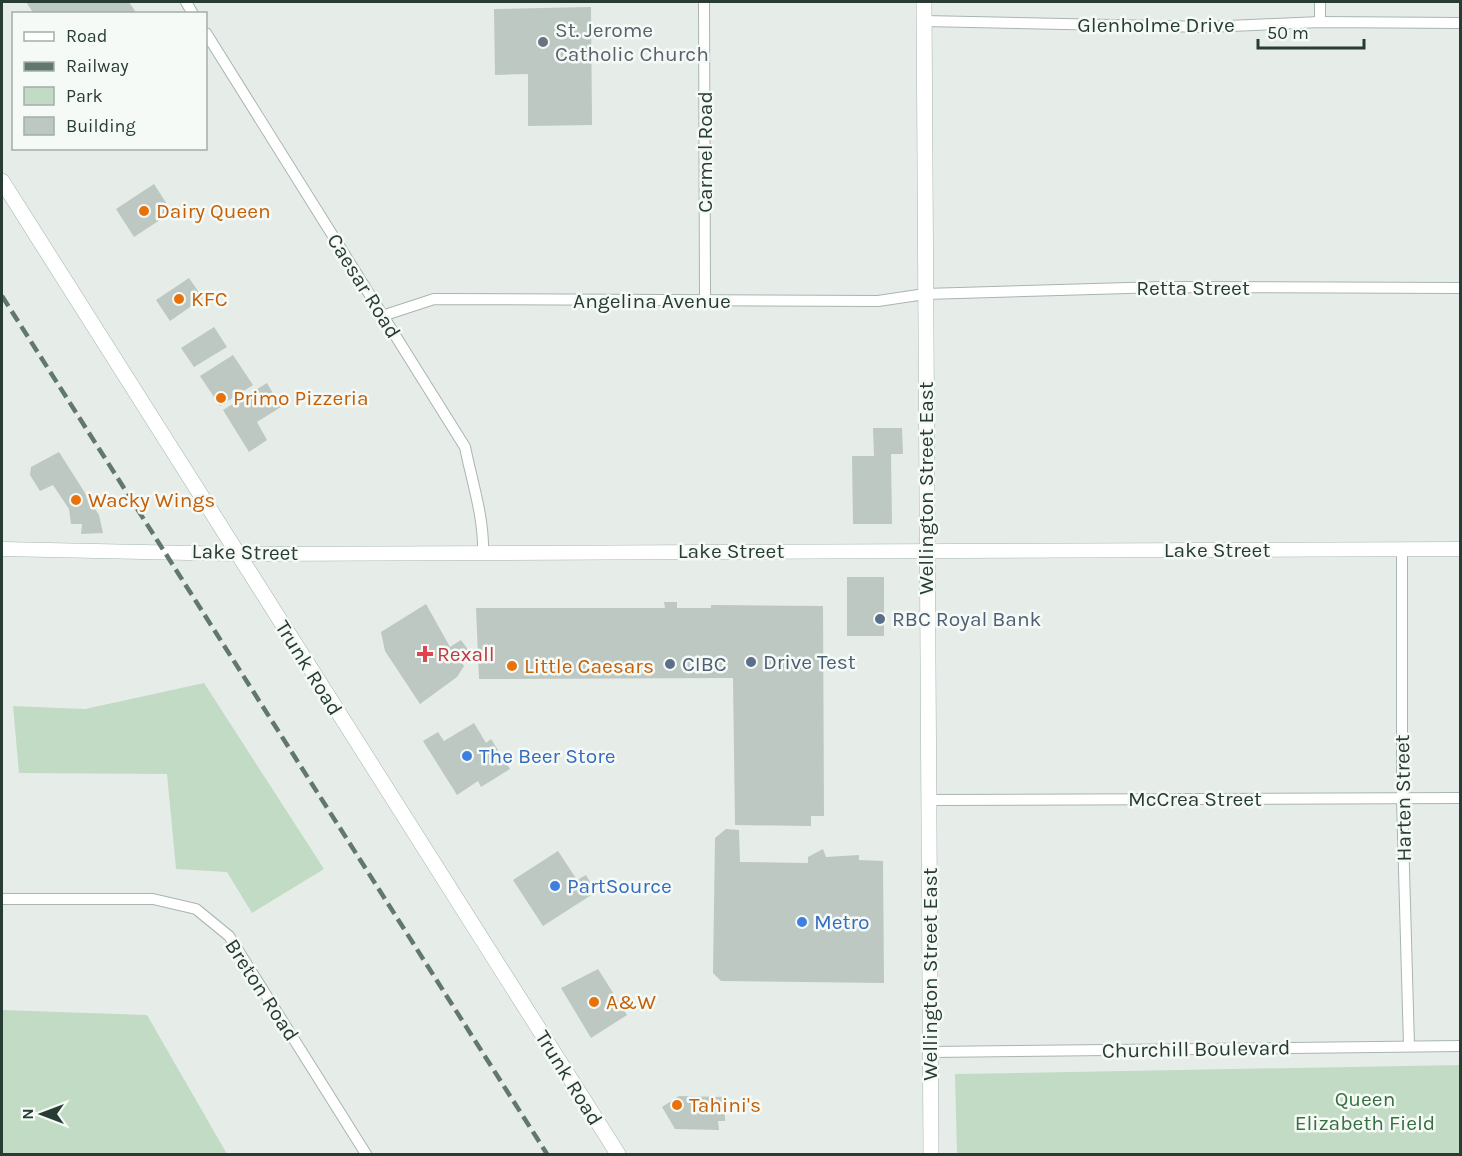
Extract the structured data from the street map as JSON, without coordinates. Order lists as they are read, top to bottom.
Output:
{
  "streets": {
    "main road": ["Wellington Street East", "Trunk Road"],
    "street": [
      "Glenholme Drive",
      "Carmel Road",
      "Caesar Road",
      "Retta Street",
      "Angelina Avenue",
      "Lake Street",
      "Harten Street",
      "McCrea Street",
      "Breton Road",
      "Churchill Boulevard"
    ]
  },
  "crossings": [
    ["Glenholme Drive", "Wellington Street East"],
    ["Carmel Road", "Angelina Avenue"],
    ["Caesar Road", "Angelina Avenue"],
    ["Caesar Road", "Lake Street"],
    ["Retta Street", "Angelina Avenue"],
    ["Retta Street", "Wellington Street East"],
    ["Angelina Avenue", "Wellington Street East"],
    ["Wellington Street East", "Lake Street"],
    ["Wellington Street East", "McCrea Street"],
    ["Wellington Street East", "Churchill Boulevard"],
    ["Lake Street", "Trunk Road"],
    ["Lake Street", "Harten Street"],
    ["Harten Street", "McCrea Street"],
    ["Harten Street", "Churchill Boulevard"]
  ],
  "parks": ["Queen Elizabeth Field"],
  "places": {
    "other": [
      "St. Jerome Catholic Church",
      "Dairy Queen",
      "KFC",
      "Primo Pizzeria",
      "Wacky Wings",
      "RBC Royal Bank",
      "Drive Test",
      "CIBC",
      "Little Caesars",
      "The Beer Store",
      "PartSource",
      "Metro",
      "A&W",
      "Tahini's"
    ],
    "health": ["Rexall"]
  },
  "legend": [
    "Road",
    "Railway",
    "Park",
    "Building"
  ],
  "scale_bar": "50 m",
  "north": "left"
}
